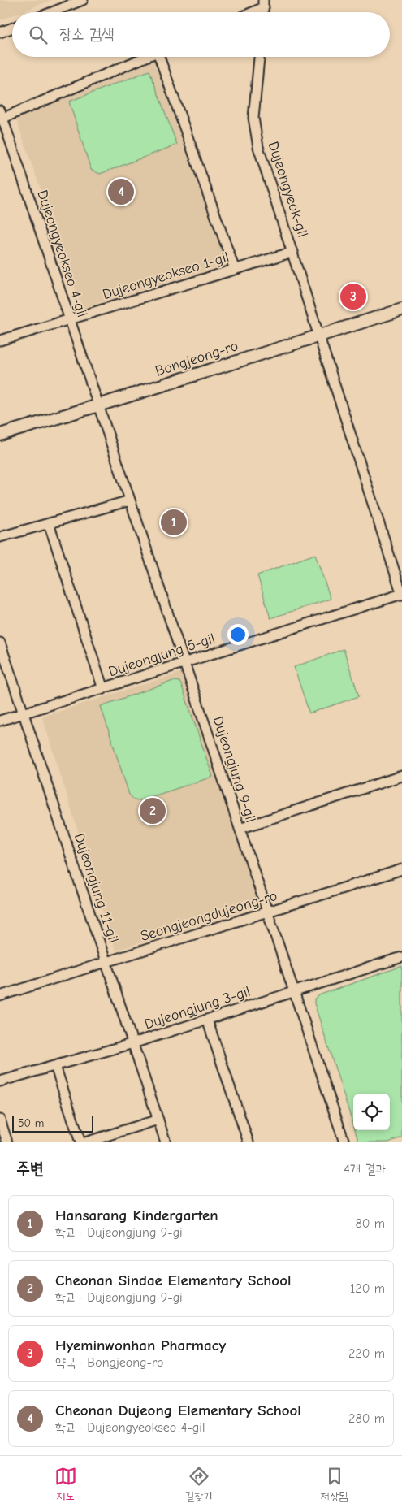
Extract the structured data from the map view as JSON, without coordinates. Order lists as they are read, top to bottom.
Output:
{
  "streets": {
    "street": [
      "Dujeongyeok-gil",
      "Dujeongyeokseo 4-gil",
      "Dujeongyeokseo 1-gil",
      "Bongjeong-ro",
      "Dujeongjung 5-gil",
      "Dujeongjung 9-gil",
      "Dujeongjung 11-gil",
      "Seongjeongdujeong-ro",
      "Dujeongjung 3-gil"
    ]
  },
  "crossings": [
    ["Dujeongyeok-gil", "Dujeongyeokseo 1-gil"],
    ["Dujeongyeok-gil", "Bongjeong-ro"],
    ["Dujeongyeok-gil", "Dujeongjung 5-gil"],
    ["Dujeongyeokseo 4-gil", "Dujeongyeokseo 1-gil"],
    ["Dujeongyeokseo 4-gil", "Bongjeong-ro"],
    ["Dujeongyeokseo 4-gil", "Dujeongjung 9-gil"],
    ["Bongjeong-ro", "Dujeongjung 9-gil"],
    ["Dujeongjung 5-gil", "Dujeongjung 9-gil"],
    ["Dujeongjung 5-gil", "Dujeongjung 11-gil"],
    ["Dujeongjung 9-gil", "Seongjeongdujeong-ro"],
    ["Dujeongjung 9-gil", "Dujeongjung 3-gil"],
    ["Dujeongjung 11-gil", "Seongjeongdujeong-ro"],
    ["Dujeongjung 11-gil", "Dujeongjung 3-gil"]
  ],
  "scale_bar": "50 m",
  "page": {
    "search": "장소 검색",
    "pins": [
      "4",
      "3",
      "1",
      "2"
    ],
    "scale": "50 m",
    "heading": ["주변", "4개 결과"],
    "list": [
      {
        "mark": "1",
        "name": "Hansarang Kindergarten",
        "note": "학교 · Dujeongjung 9-gil",
        "value": "80 m"
      },
      {
        "mark": "2",
        "name": "Cheonan Sindae Elementary School",
        "note": "학교 · Dujeongjung 9-gil",
        "value": "120 m"
      },
      {
        "mark": "3",
        "name": "Hyeminwonhan Pharmacy",
        "note": "약국 · Bongjeong-ro",
        "value": "220 m"
      },
      {
        "mark": "4",
        "name": "Cheonan Dujeong Elementary School",
        "note": "학교 · Dujeongyeokseo 4-gil",
        "value": "280 m"
      }
    ],
    "nav": ["지도", "길찾기", "저장됨"]
  }
}
